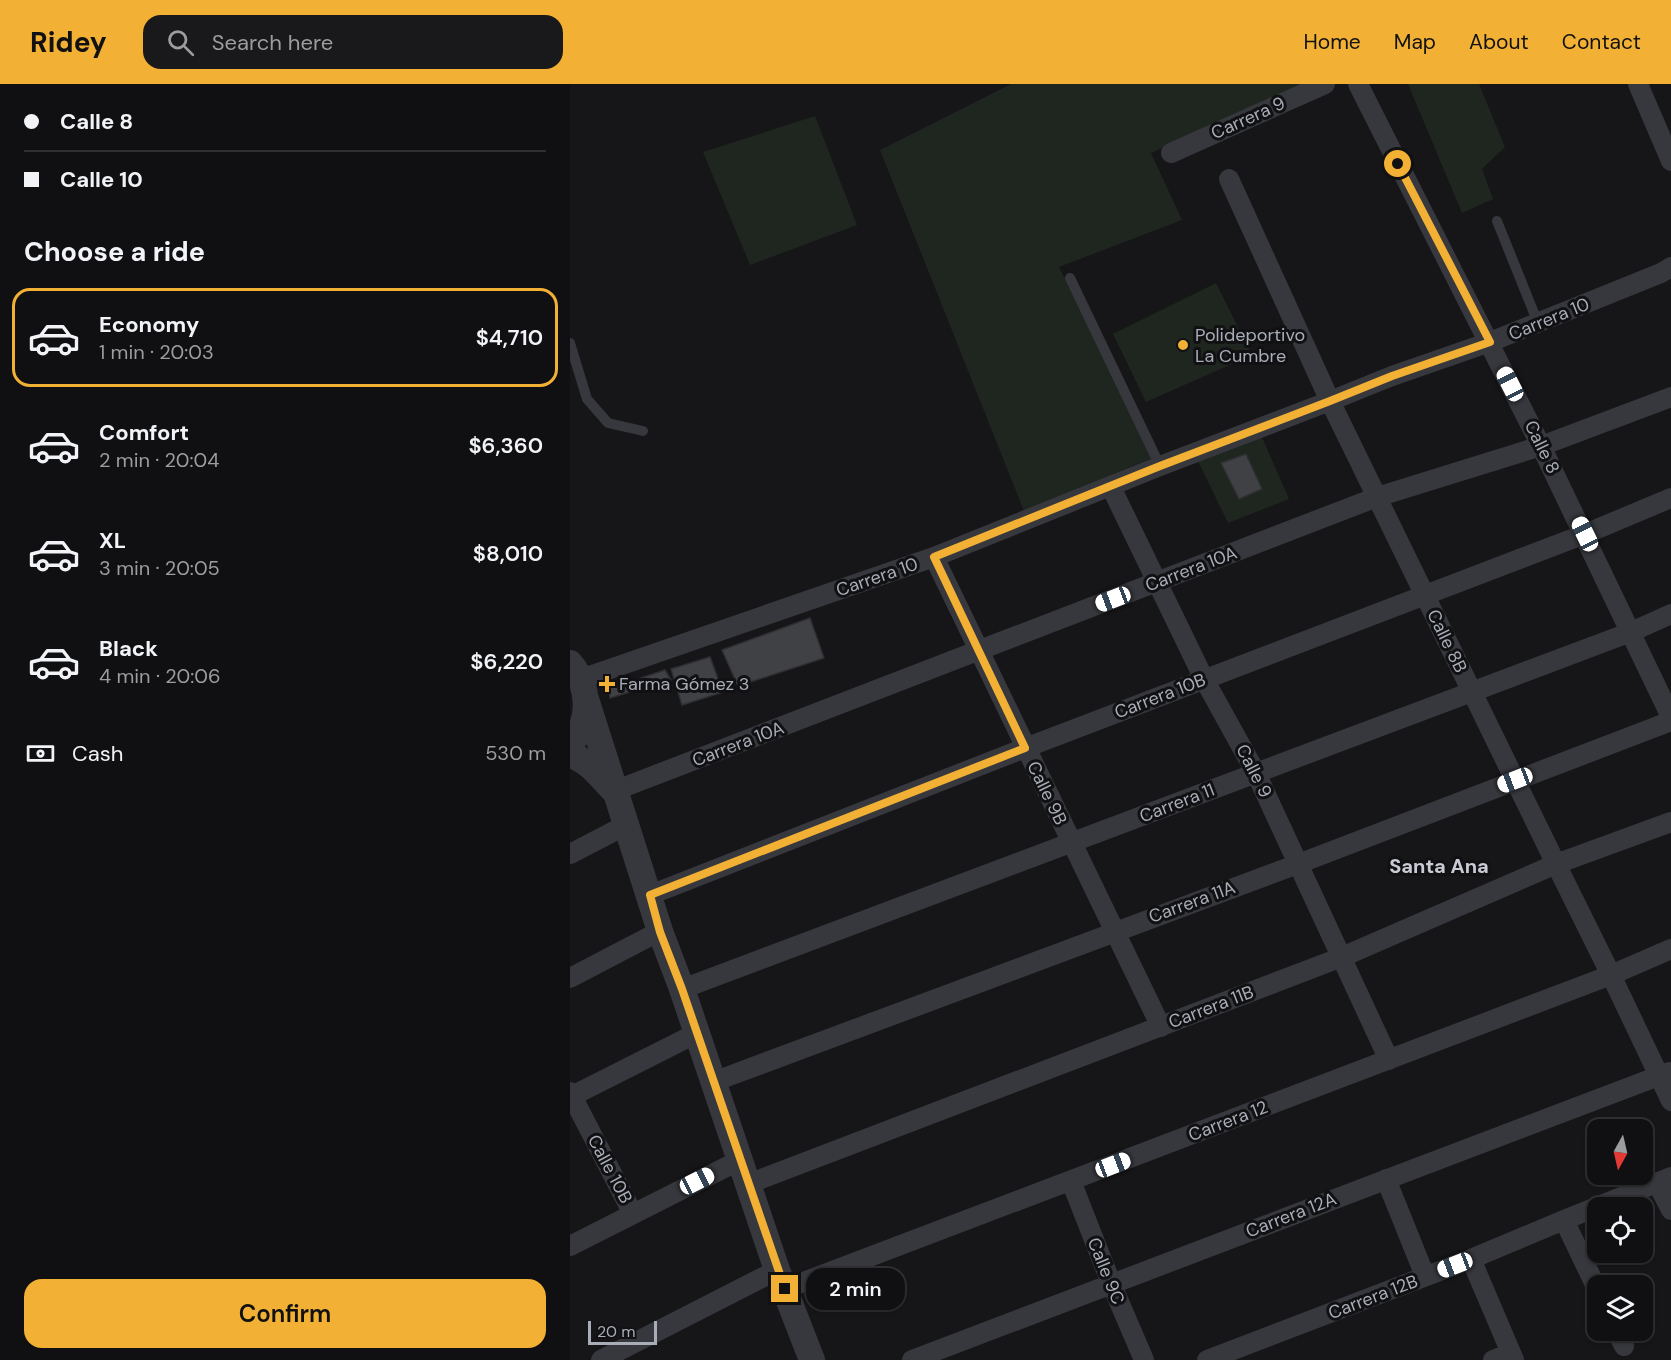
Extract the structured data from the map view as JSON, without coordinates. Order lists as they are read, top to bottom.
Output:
{
  "streets": {
    "street": [
      "Carrera 9",
      "Carrera 10",
      "Calle 8",
      "Carrera 10A",
      "Calle 8B",
      "Carrera 10B",
      "Calle 9",
      "Calle 9B",
      "Carrera 11",
      "Carrera 11A",
      "Carrera 11B",
      "Carrera 12",
      "Calle 10B",
      "Carrera 12A",
      "Calle 9C",
      "Carrera 12B"
    ]
  },
  "crossings": [
    ["Carrera 10", "Calle 8"],
    ["Carrera 10", "Calle 8B"],
    ["Carrera 10", "Calle 9"],
    ["Carrera 10", "Calle 9B"],
    ["Calle 8", "Carrera 10A"],
    ["Calle 8", "Carrera 10B"],
    ["Calle 8", "Carrera 11"],
    ["Calle 8", "Carrera 11A"],
    ["Carrera 10A", "Calle 8B"],
    ["Carrera 10A", "Calle 9"],
    ["Carrera 10A", "Calle 9B"],
    ["Calle 8B", "Carrera 10B"],
    ["Calle 8B", "Carrera 11"],
    ["Calle 8B", "Carrera 11A"],
    ["Calle 8B", "Carrera 11B"],
    ["Calle 8B", "Carrera 12"],
    ["Calle 8B", "Carrera 12A"],
    ["Carrera 10B", "Calle 9"],
    ["Carrera 10B", "Calle 9B"],
    ["Calle 9", "Carrera 11"],
    ["Calle 9", "Carrera 11A"],
    ["Calle 9", "Carrera 11B"],
    ["Calle 9", "Carrera 12"],
    ["Calle 9B", "Carrera 11"],
    ["Calle 9B", "Carrera 11A"],
    ["Calle 9B", "Carrera 11B"],
    ["Carrera 12", "Calle 9C"],
    ["Carrera 12A", "Calle 9C"]
  ],
  "districts": ["Santa Ana"],
  "places": {
    "other": ["Polideportivo La Cumbre"],
    "health": ["Farma Gómez 3"]
  },
  "scale_bar": "20 m",
  "north": "bottom",
  "page": {
    "header": "Ridey",
    "search": "Search here",
    "nav": [
      "Home",
      "Map",
      "About",
      "Contact"
    ],
    "banner": ["Calle 8", "Calle 10"],
    "heading": "Choose a ride",
    "list": [
      {
        "name": "Economy",
        "note": "1 min · 20:03",
        "value": "$4,710"
      },
      {
        "name": "Comfort",
        "note": "2 min · 20:04",
        "value": "$6,360"
      },
      {
        "name": "XL",
        "note": "3 min · 20:05",
        "value": "$8,010"
      },
      {
        "name": "Black",
        "note": "4 min · 20:06",
        "value": "$6,220"
      }
    ],
    "pay": ["Cash", "530 m"],
    "buttons": "Confirm",
    "bubble": "2 min",
    "scale": "20 m"
  }
}
